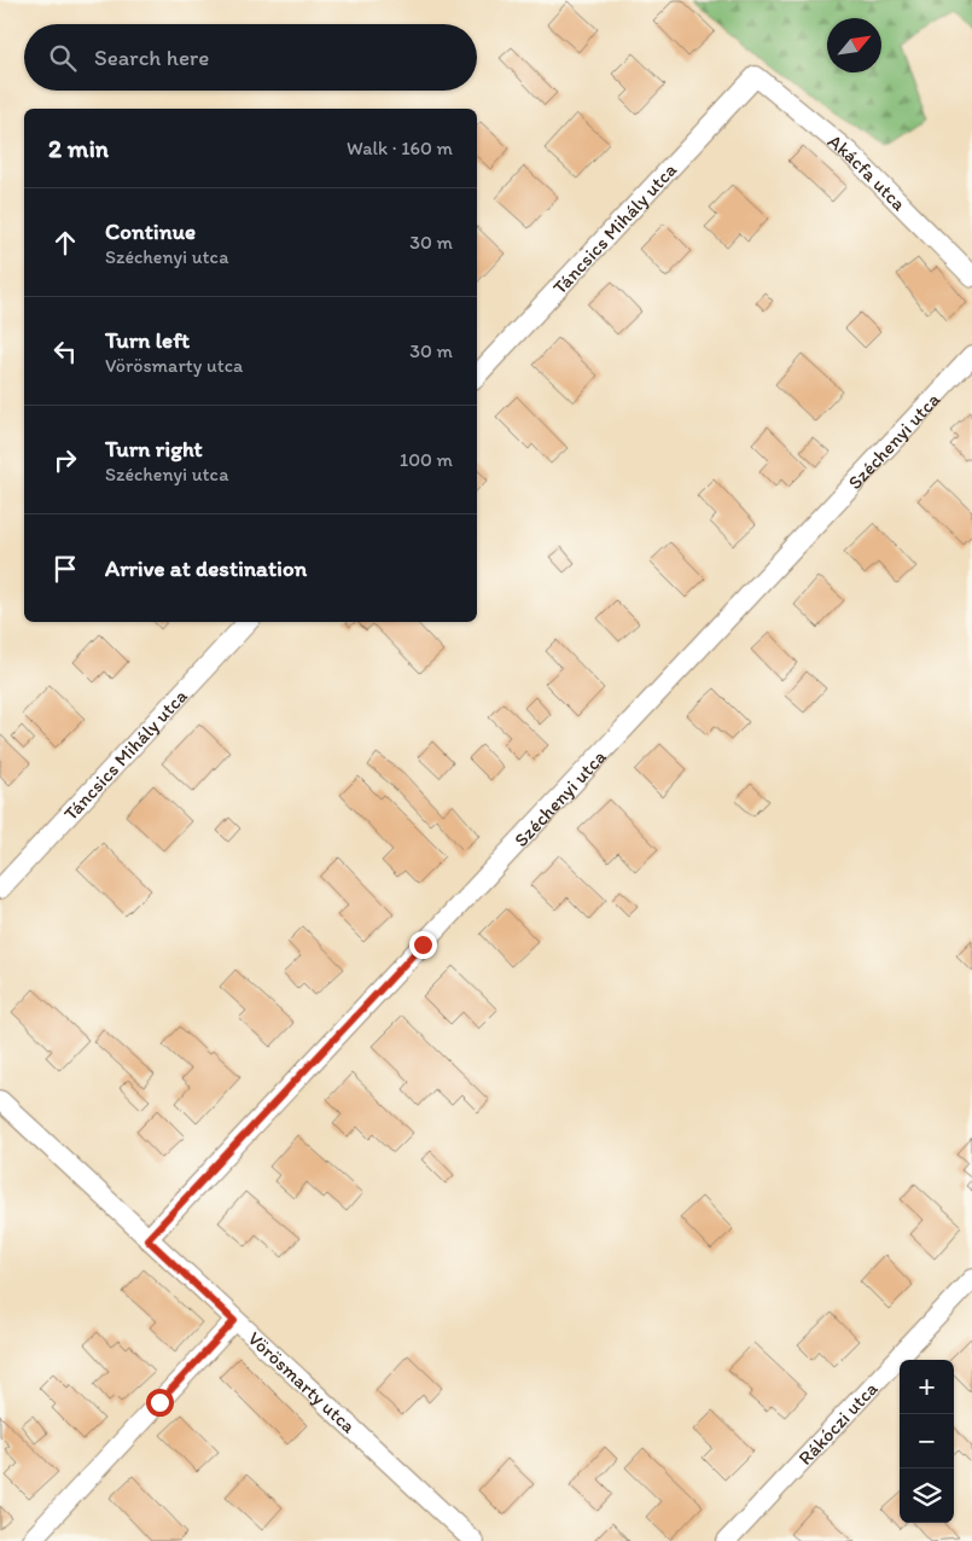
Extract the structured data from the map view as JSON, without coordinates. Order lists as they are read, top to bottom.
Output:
{
  "streets": {
    "street": [
      "Akácfa utca",
      "Táncsics Mihály utca",
      "Széchenyi utca",
      "Vörösmarty utca",
      "Rákóczi utca"
    ]
  },
  "crossings": [
    ["Akácfa utca", "Táncsics Mihály utca"],
    ["Széchenyi utca", "Vörösmarty utca"]
  ],
  "north": "top right",
  "page": {
    "search": "Search here",
    "heading": ["2 min", "Walk · 160 m"],
    "list": [
      ["Continue", "Széchenyi utca", "30 m"],
      ["Turn left", "Vörösmarty utca", "30 m"],
      ["Turn right", "Széchenyi utca", "100 m"],
      "Arrive at destination"
    ],
    "map_buttons": ["+", "−"]
  }
}
